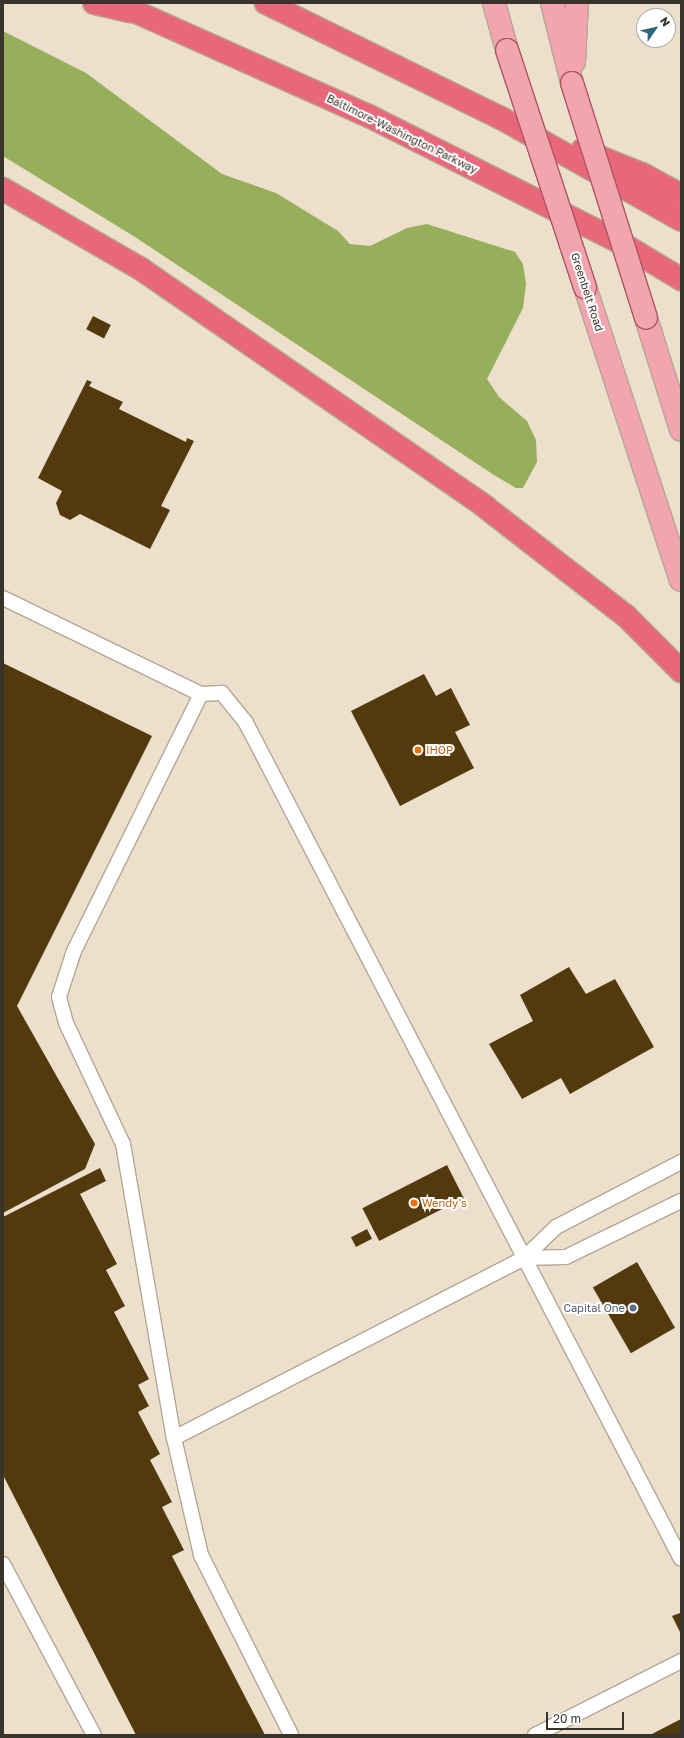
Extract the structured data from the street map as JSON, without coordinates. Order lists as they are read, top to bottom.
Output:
{
  "streets": {
    "highway": ["Baltimore-Washington Parkway"],
    "main road": ["Greenbelt Road"]
  },
  "places": ["IHOP", "Wendy's", "Capital One"],
  "scale_bar": "20 m",
  "north": "top right"
}
